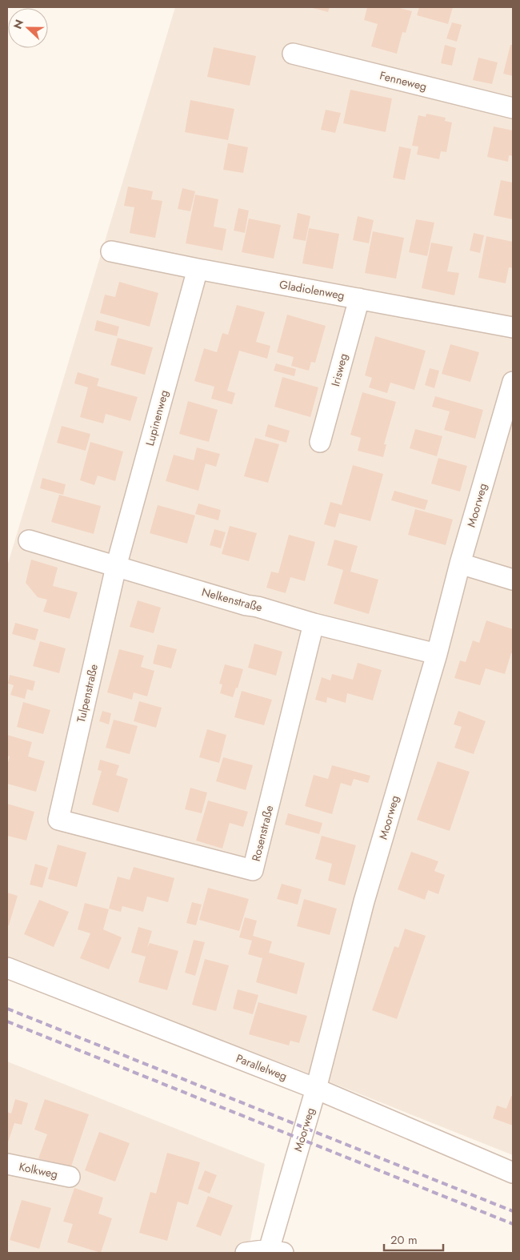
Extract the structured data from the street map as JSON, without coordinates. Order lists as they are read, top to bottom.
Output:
{
  "streets": {
    "street": [
      "Fenneweg",
      "Gladiolenweg",
      "Irisweg",
      "Lupinenweg",
      "Moorweg",
      "Nelkenstraße",
      "Tulpenstraße",
      "Rosenstraße",
      "Parallelweg",
      "Kolkweg"
    ]
  },
  "crossings": [
    ["Gladiolenweg", "Irisweg"],
    ["Gladiolenweg", "Lupinenweg"],
    ["Lupinenweg", "Nelkenstraße"],
    ["Lupinenweg", "Tulpenstraße"],
    ["Moorweg", "Nelkenstraße"],
    ["Moorweg", "Parallelweg"],
    ["Nelkenstraße", "Tulpenstraße"],
    ["Nelkenstraße", "Rosenstraße"],
    ["Tulpenstraße", "Rosenstraße"]
  ],
  "scale_bar": "20 m",
  "north": "left"
}
